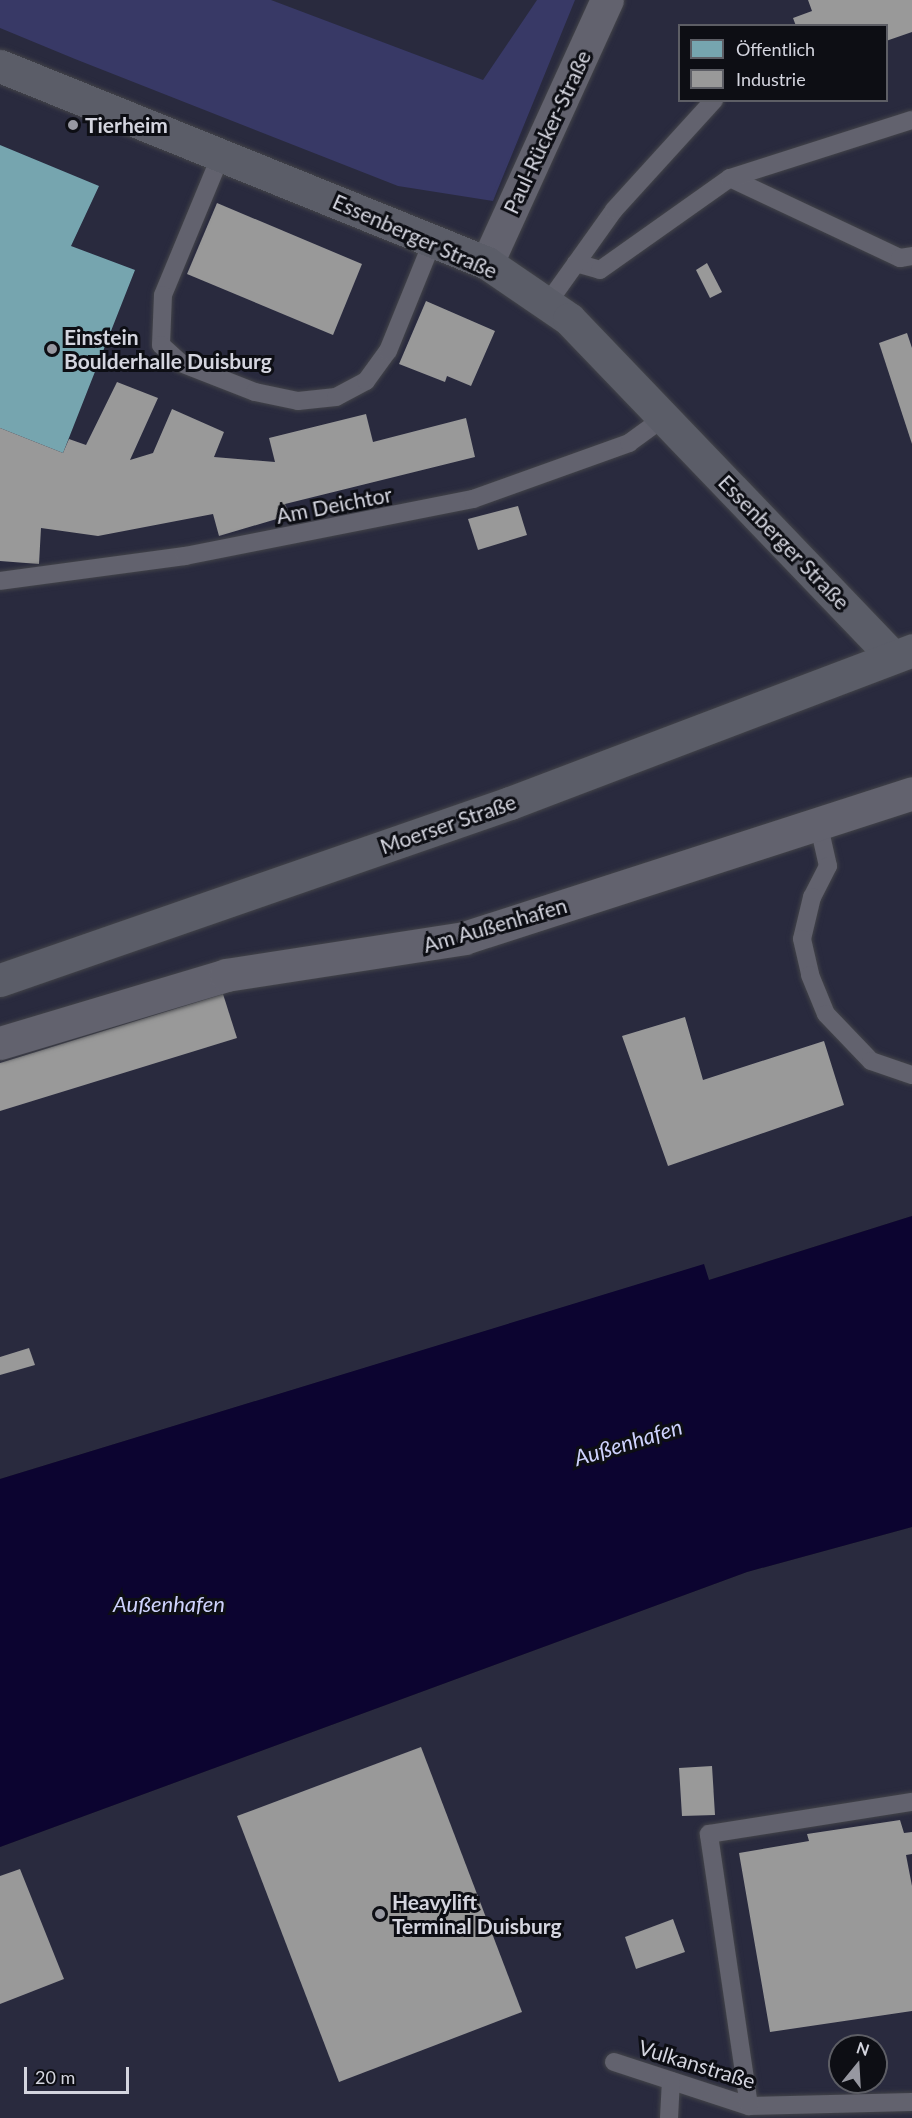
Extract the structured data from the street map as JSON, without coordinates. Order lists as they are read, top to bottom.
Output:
{
  "streets": {
    "street": [
      "Paul-Rücker-Straße",
      "Essenberger Straße",
      "Moerser Straße",
      "Am Außenhafen"
    ],
    "lane": ["Am Deichtor", "Vulkanstraße"]
  },
  "crossings": [
    ["Paul-Rücker-Straße", "Essenberger Straße"],
    ["Essenberger Straße", "Am Deichtor"],
    ["Essenberger Straße", "Moerser Straße"]
  ],
  "water": ["Außenhafen"],
  "places": ["Tierheim", "Einstein Boulderhalle Duisburg", "Heavylift Terminal Duisburg"],
  "legend": ["Öffentlich", "Industrie"],
  "scale_bar": "20 m",
  "north": "top"
}
